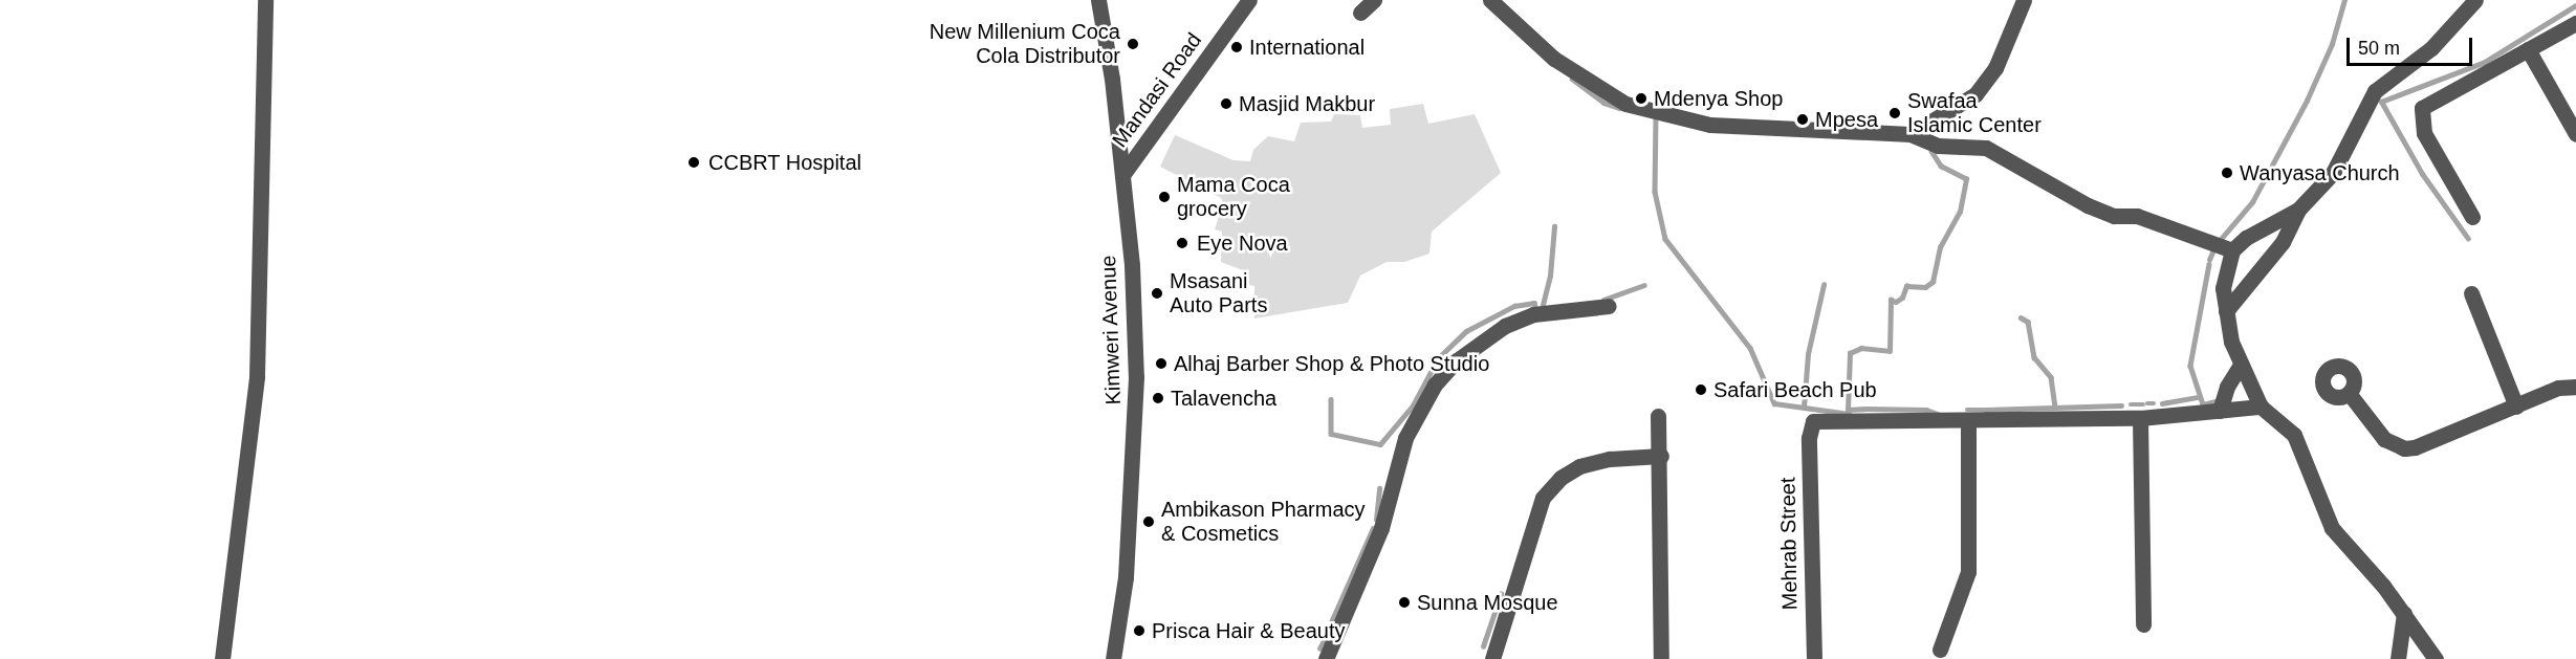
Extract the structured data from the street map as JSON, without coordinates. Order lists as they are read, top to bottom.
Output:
{
  "streets": {
    "street": ["Mandasi Road", "Kimweri Avenue", "Mehrab Street"]
  },
  "crossings": [
    ["Mandasi Road", "Kimweri Avenue"]
  ],
  "places": [
    "New Millenium Coca Cola Distributor",
    "International",
    "Mdenya Shop",
    "Masjid Makbur",
    "Swafaa Islamic Center",
    "Mpesa",
    "CCBRT Hospital",
    "Wanyasa Church",
    "Mama Coca grocery",
    "Eye Nova",
    "Msasani Auto Parts",
    "Alhaj Barber Shop & Photo Studio",
    "Safari Beach Pub",
    "Talavencha",
    "Ambikason Pharmacy & Cosmetics",
    "Sunna Mosque",
    "Prisca Hair & Beauty"
  ],
  "scale_bar": "50 m"
}
